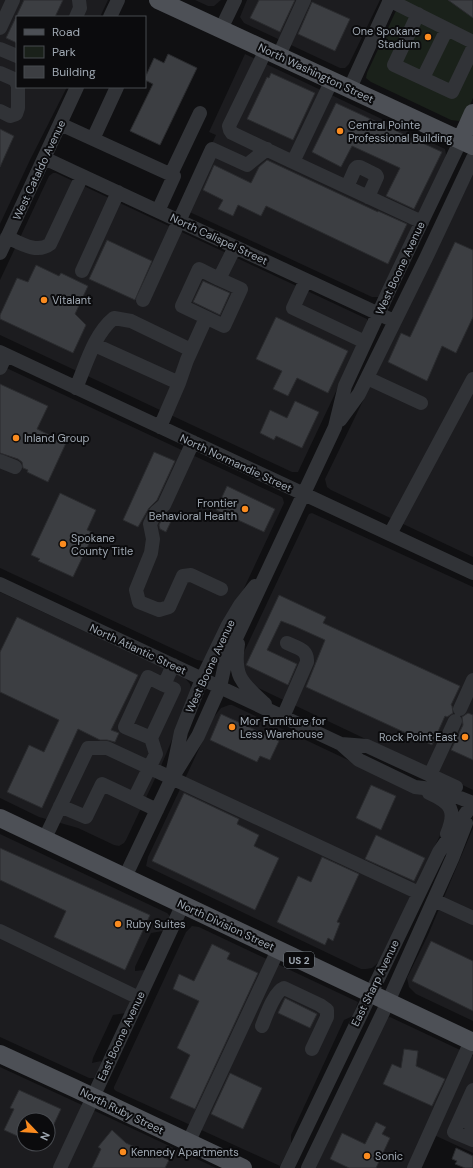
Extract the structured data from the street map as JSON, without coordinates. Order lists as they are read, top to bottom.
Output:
{
  "streets": {
    "main road": [
      "North Washington Street",
      "West Boone Avenue",
      "North Division Street",
      "US 2",
      "North Ruby Street"
    ],
    "street": [
      "West Cataldo Avenue",
      "North Calispel Street",
      "North Normandie Street",
      "North Atlantic Street",
      "East Sharp Avenue",
      "East Boone Avenue"
    ]
  },
  "crossings": [
    ["North Washington Street", "West Boone Avenue"],
    ["West Cataldo Avenue", "North Calispel Street"],
    ["North Calispel Street", "West Boone Avenue"],
    ["West Boone Avenue", "North Normandie Street"],
    ["West Boone Avenue", "North Atlantic Street"],
    ["West Boone Avenue", "North Division Street"],
    ["North Atlantic Street", "East Sharp Avenue"],
    ["North Division Street", "East Sharp Avenue"],
    ["North Division Street", "East Boone Avenue"],
    ["East Boone Avenue", "North Ruby Street"]
  ],
  "places": [
    "One Spokane Stadium",
    "Central Pointe Professional Building",
    "Vitalant",
    "Inland Group",
    "Frontier Behavioral Health",
    "Spokane County Title",
    "Mor Furniture for Less Warehouse",
    "Rock Point East",
    "Ruby Suites",
    "Kennedy Apartments",
    "Sonic"
  ],
  "legend": ["Road", "Park", "Building"],
  "north": "bottom right"
}
